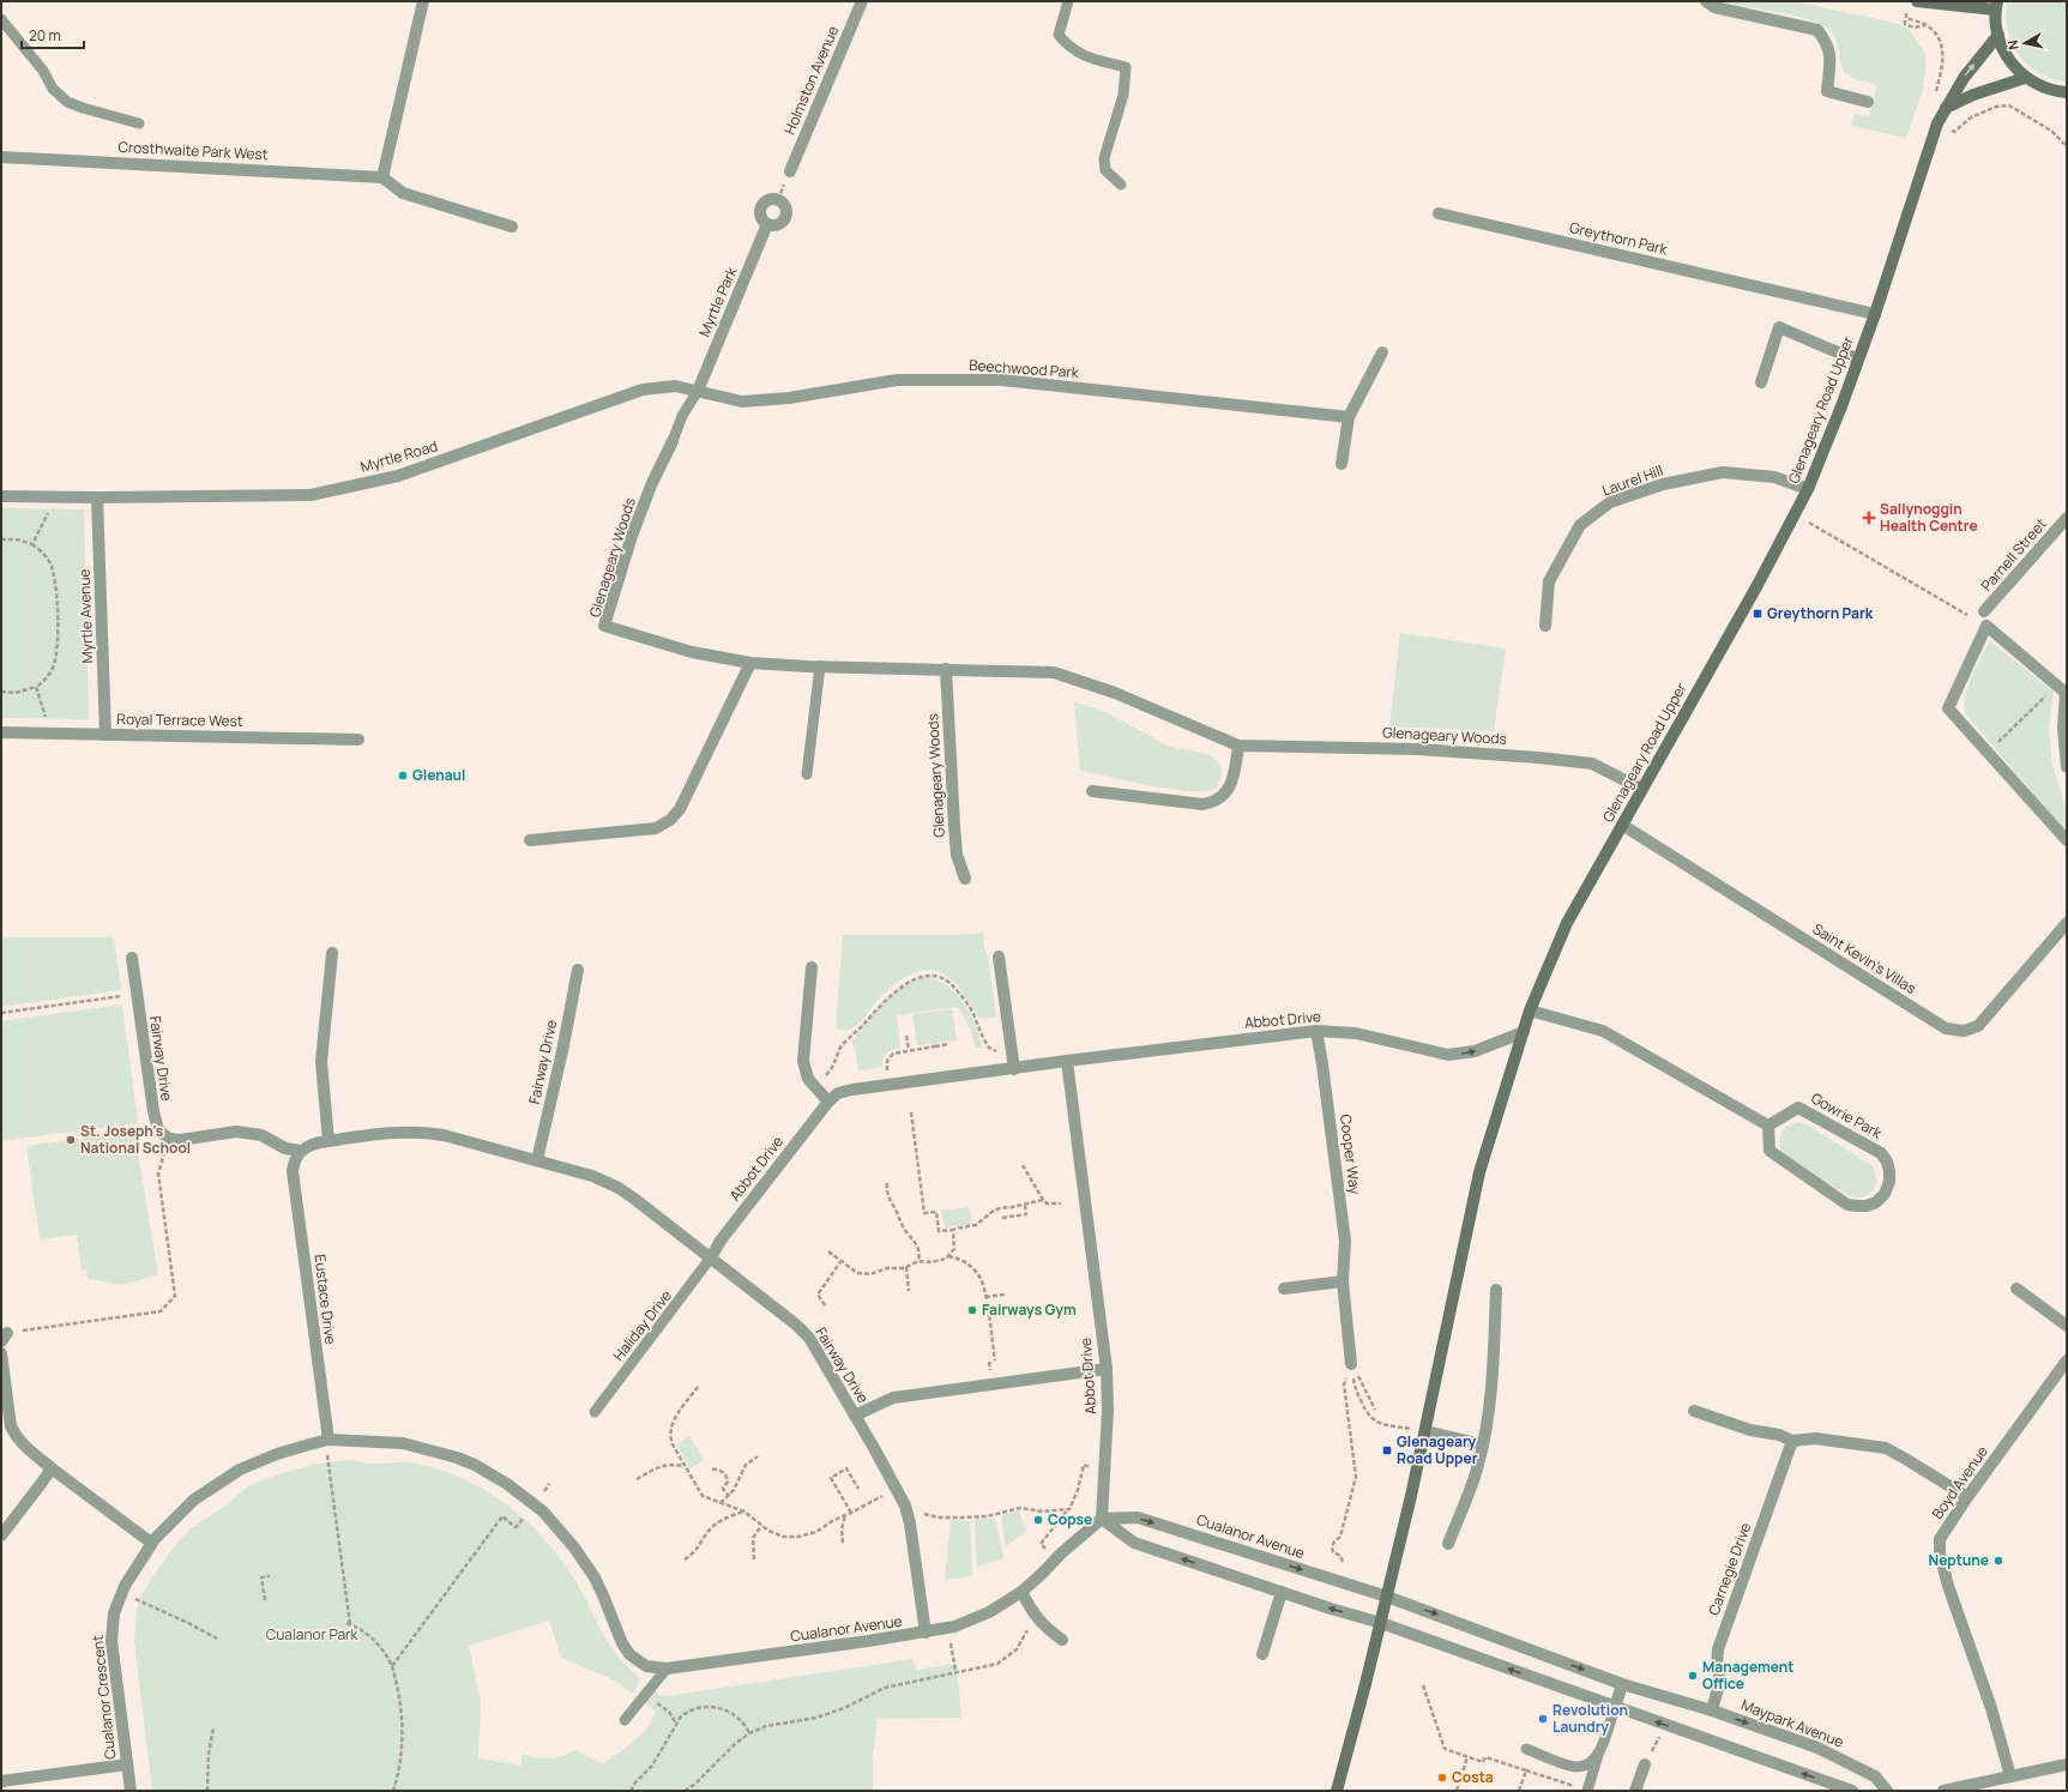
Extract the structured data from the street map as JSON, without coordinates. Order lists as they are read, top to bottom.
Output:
{
  "streets": {
    "main road": ["Glenageary Road Upper"],
    "street": [
      "Holmston Avenue",
      "Crosthwaite Park West",
      "Greythorn Park",
      "Myrtle Park",
      "Beechwood Park",
      "Myrtle Road",
      "Laurel Hill",
      "Parnell Street",
      "Glenageary Woods",
      "Myrtle Avenue",
      "Royal Terrace West",
      "Saint Kevin's Villas",
      "Abbot Drive",
      "Fairway Drive",
      "Gowrie Park",
      "Cooper Way",
      "Eustace Drive",
      "Boyd Avenue",
      "Cualanor Avenue",
      "Carnegie Drive",
      "Cualanor Crescent",
      "Maypark Avenue"
    ],
    "lane": ["Haliday Drive"]
  },
  "crossings": [
    ["Greythorn Park", "Glenageary Road Upper"],
    ["Myrtle Park", "Beechwood Park"],
    ["Myrtle Park", "Myrtle Road"],
    ["Myrtle Park", "Glenageary Woods"],
    ["Beechwood Park", "Myrtle Road"],
    ["Beechwood Park", "Glenageary Woods"],
    ["Glenageary Road Upper", "Laurel Hill"],
    ["Glenageary Road Upper", "Glenageary Woods"],
    ["Glenageary Road Upper", "Saint Kevin's Villas"],
    ["Glenageary Road Upper", "Abbot Drive"],
    ["Glenageary Road Upper", "Cualanor Avenue"],
    ["Glenageary Road Upper", "Maypark Avenue"],
    ["Myrtle Road", "Glenageary Woods"],
    ["Myrtle Road", "Myrtle Avenue"],
    ["Myrtle Avenue", "Royal Terrace West"],
    ["Abbot Drive", "Fairway Drive"],
    ["Abbot Drive", "Cooper Way"],
    ["Abbot Drive", "Haliday Drive"],
    ["Abbot Drive", "Cualanor Avenue"],
    ["Fairway Drive", "Eustace Drive"],
    ["Fairway Drive", "Haliday Drive"],
    ["Fairway Drive", "Cualanor Avenue"],
    ["Eustace Drive", "Cualanor Crescent"],
    ["Cualanor Avenue", "Cualanor Crescent"],
    ["Cualanor Avenue", "Maypark Avenue"],
    ["Carnegie Drive", "Maypark Avenue"]
  ],
  "parks": ["Cualanor Park"],
  "places": {
    "health": ["Sallynoggin Health Centre"],
    "transit": ["Greythorn Park", "Glenageary Road Upper"],
    "other": [
      "Glenaul",
      "St. Joseph's National School",
      "Fairways Gym",
      "Copse",
      "Neptune",
      "Management Office",
      "Revolution Laundry",
      "Costa"
    ]
  },
  "scale_bar": "20 m",
  "north": "left"
}
